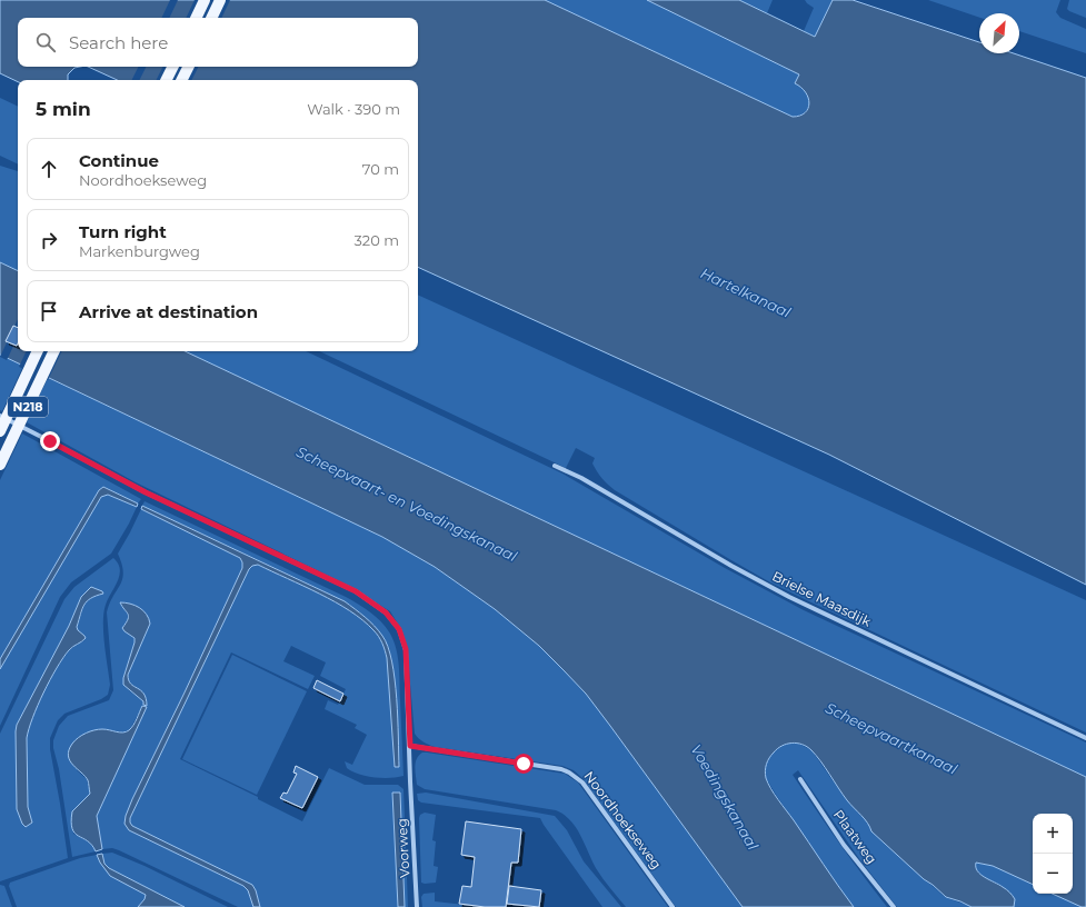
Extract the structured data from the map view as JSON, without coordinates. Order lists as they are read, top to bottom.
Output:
{
  "streets": {
    "main road": ["N218"],
    "street": [
      "Brielse Maasdijk",
      "Noordhoekseweg",
      "Plaatweg",
      "Voorweg"
    ]
  },
  "crossings": [
    ["Noordhoekseweg", "Voorweg"]
  ],
  "water": [
    "Hartelkanaal",
    "Scheepvaart- en Voedingskanaal",
    "Scheepvaartkanaal",
    "Voedingskanaal"
  ],
  "north": "top right",
  "page": {
    "search": "Search here",
    "heading": ["5 min", "Walk · 390 m"],
    "list": [
      ["Continue", "Noordhoekseweg", "70 m"],
      ["Turn right", "Markenburgweg", "320 m"],
      "Arrive at destination"
    ],
    "map_buttons": ["+", "−"]
  }
}
